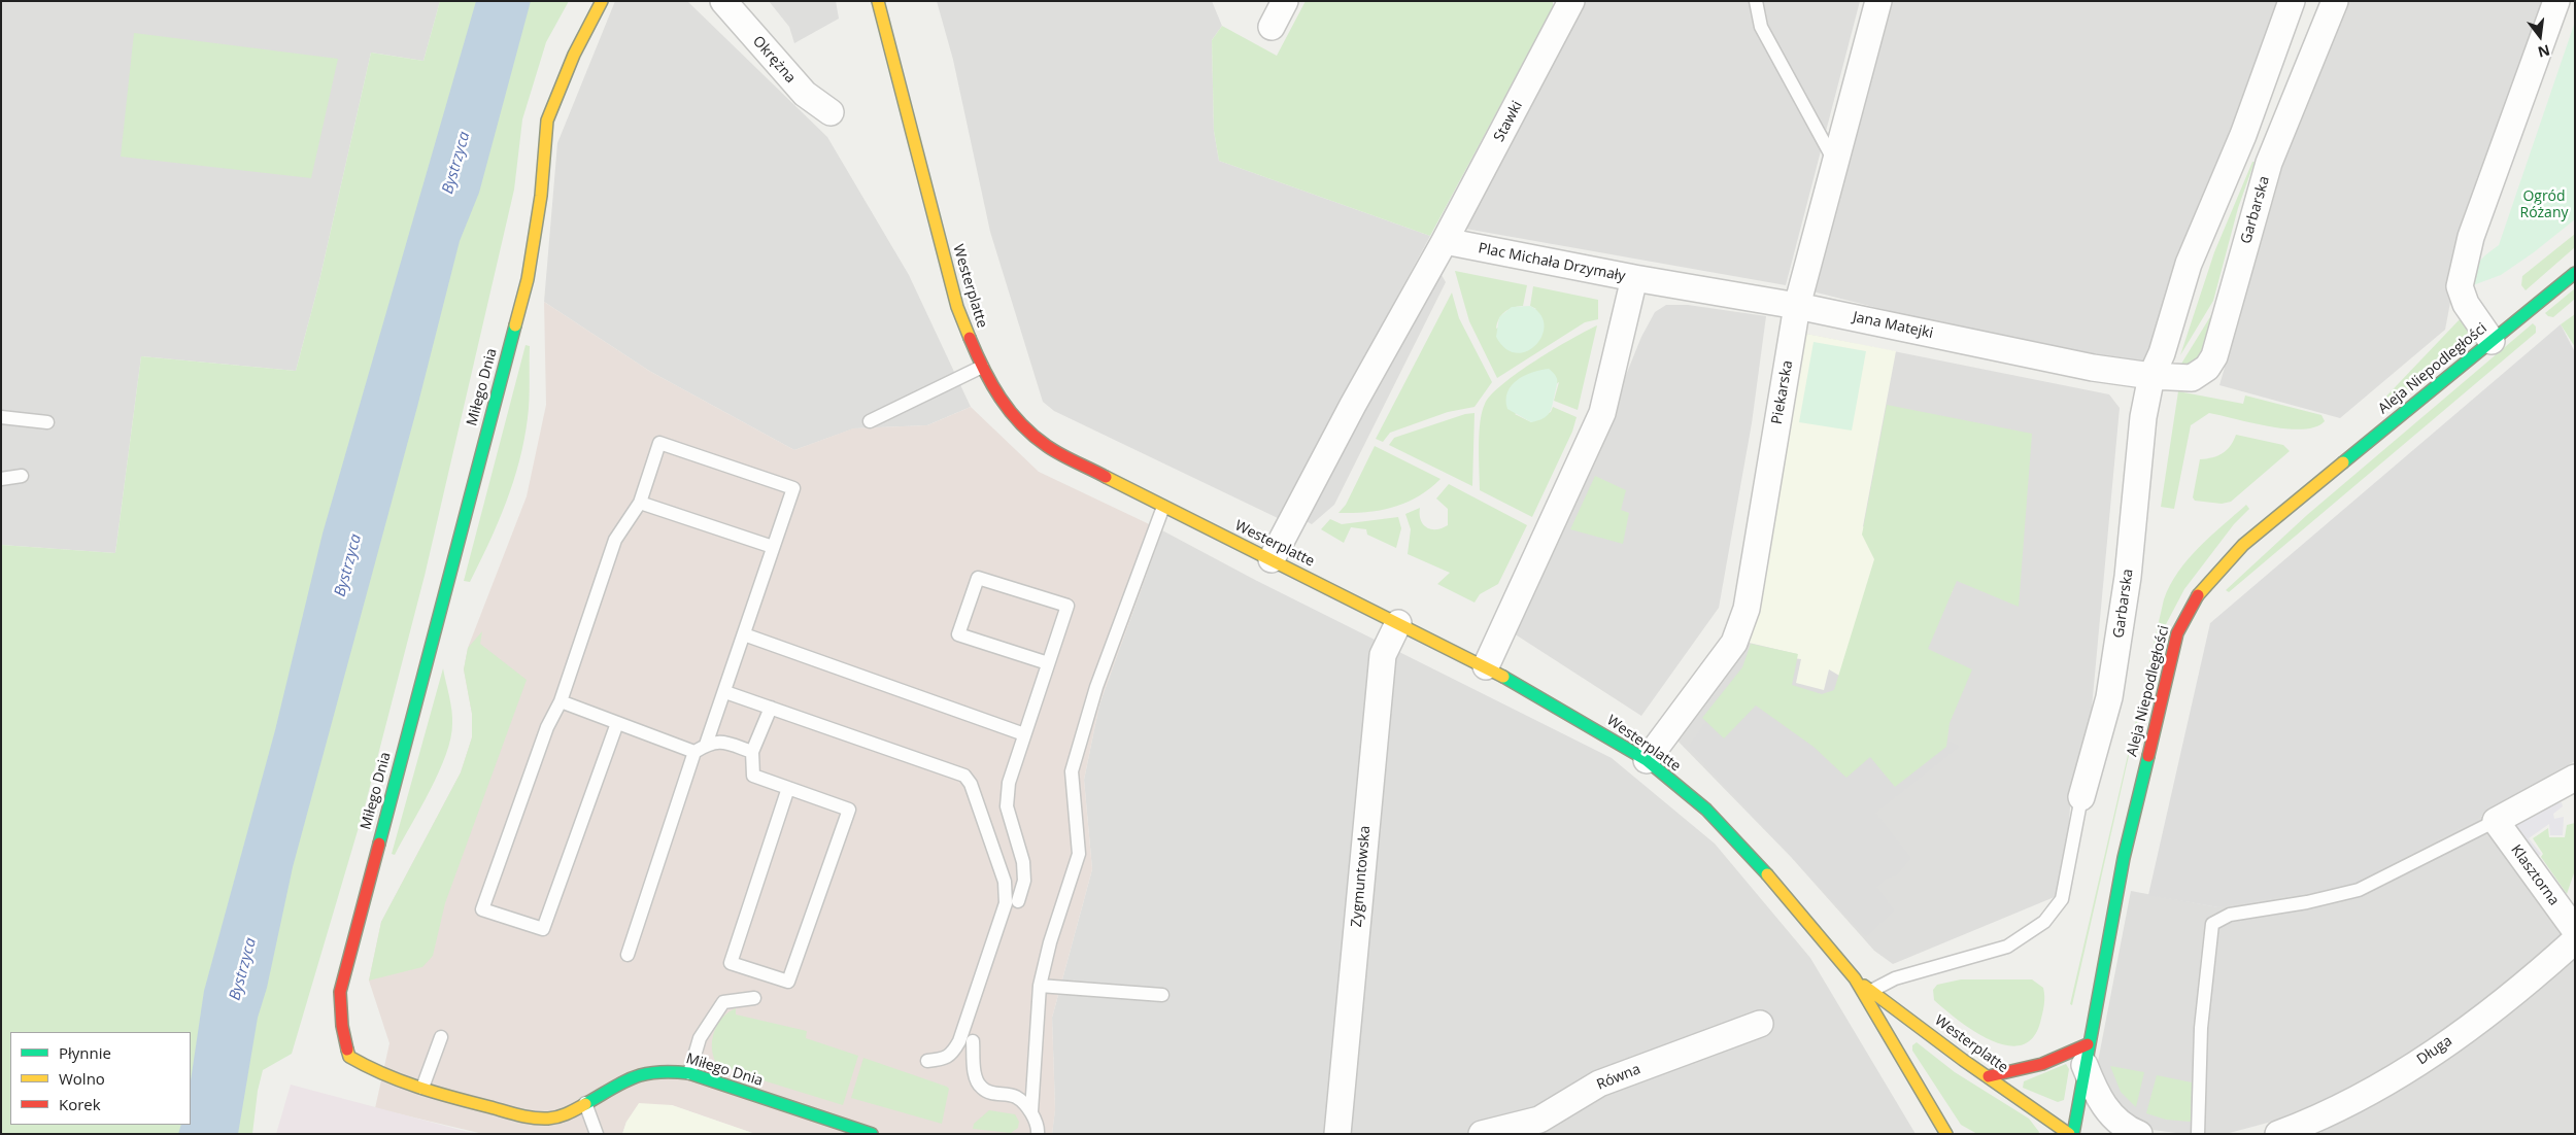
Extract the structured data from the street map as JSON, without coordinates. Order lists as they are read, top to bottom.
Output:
{
  "streets": {
    "street": [
      "Okrężna",
      "Stawki",
      "Garbarska",
      "Plac Michała Drzymały",
      "Westerplatte",
      "Jana Matejki",
      "Aleja Niepodległości",
      "Miłego Dnia",
      "Piekarska",
      "Klasztorna",
      "Zygmuntowska",
      "Długa",
      "Równa"
    ]
  },
  "crossings": [
    ["Stawki", "Plac Michała Drzymały"],
    ["Garbarska", "Jana Matejki"],
    ["Plac Michała Drzymały", "Westerplatte"],
    ["Plac Michała Drzymały", "Jana Matejki"],
    ["Westerplatte", "Aleja Niepodległości"],
    ["Westerplatte", "Piekarska"],
    ["Westerplatte", "Zygmuntowska"],
    ["Jana Matejki", "Piekarska"]
  ],
  "water": ["Bystrzyca"],
  "parks": ["Ogród Różany"],
  "legend": ["Płynnie", "Wolno", "Korek"],
  "north": "bottom"
}
